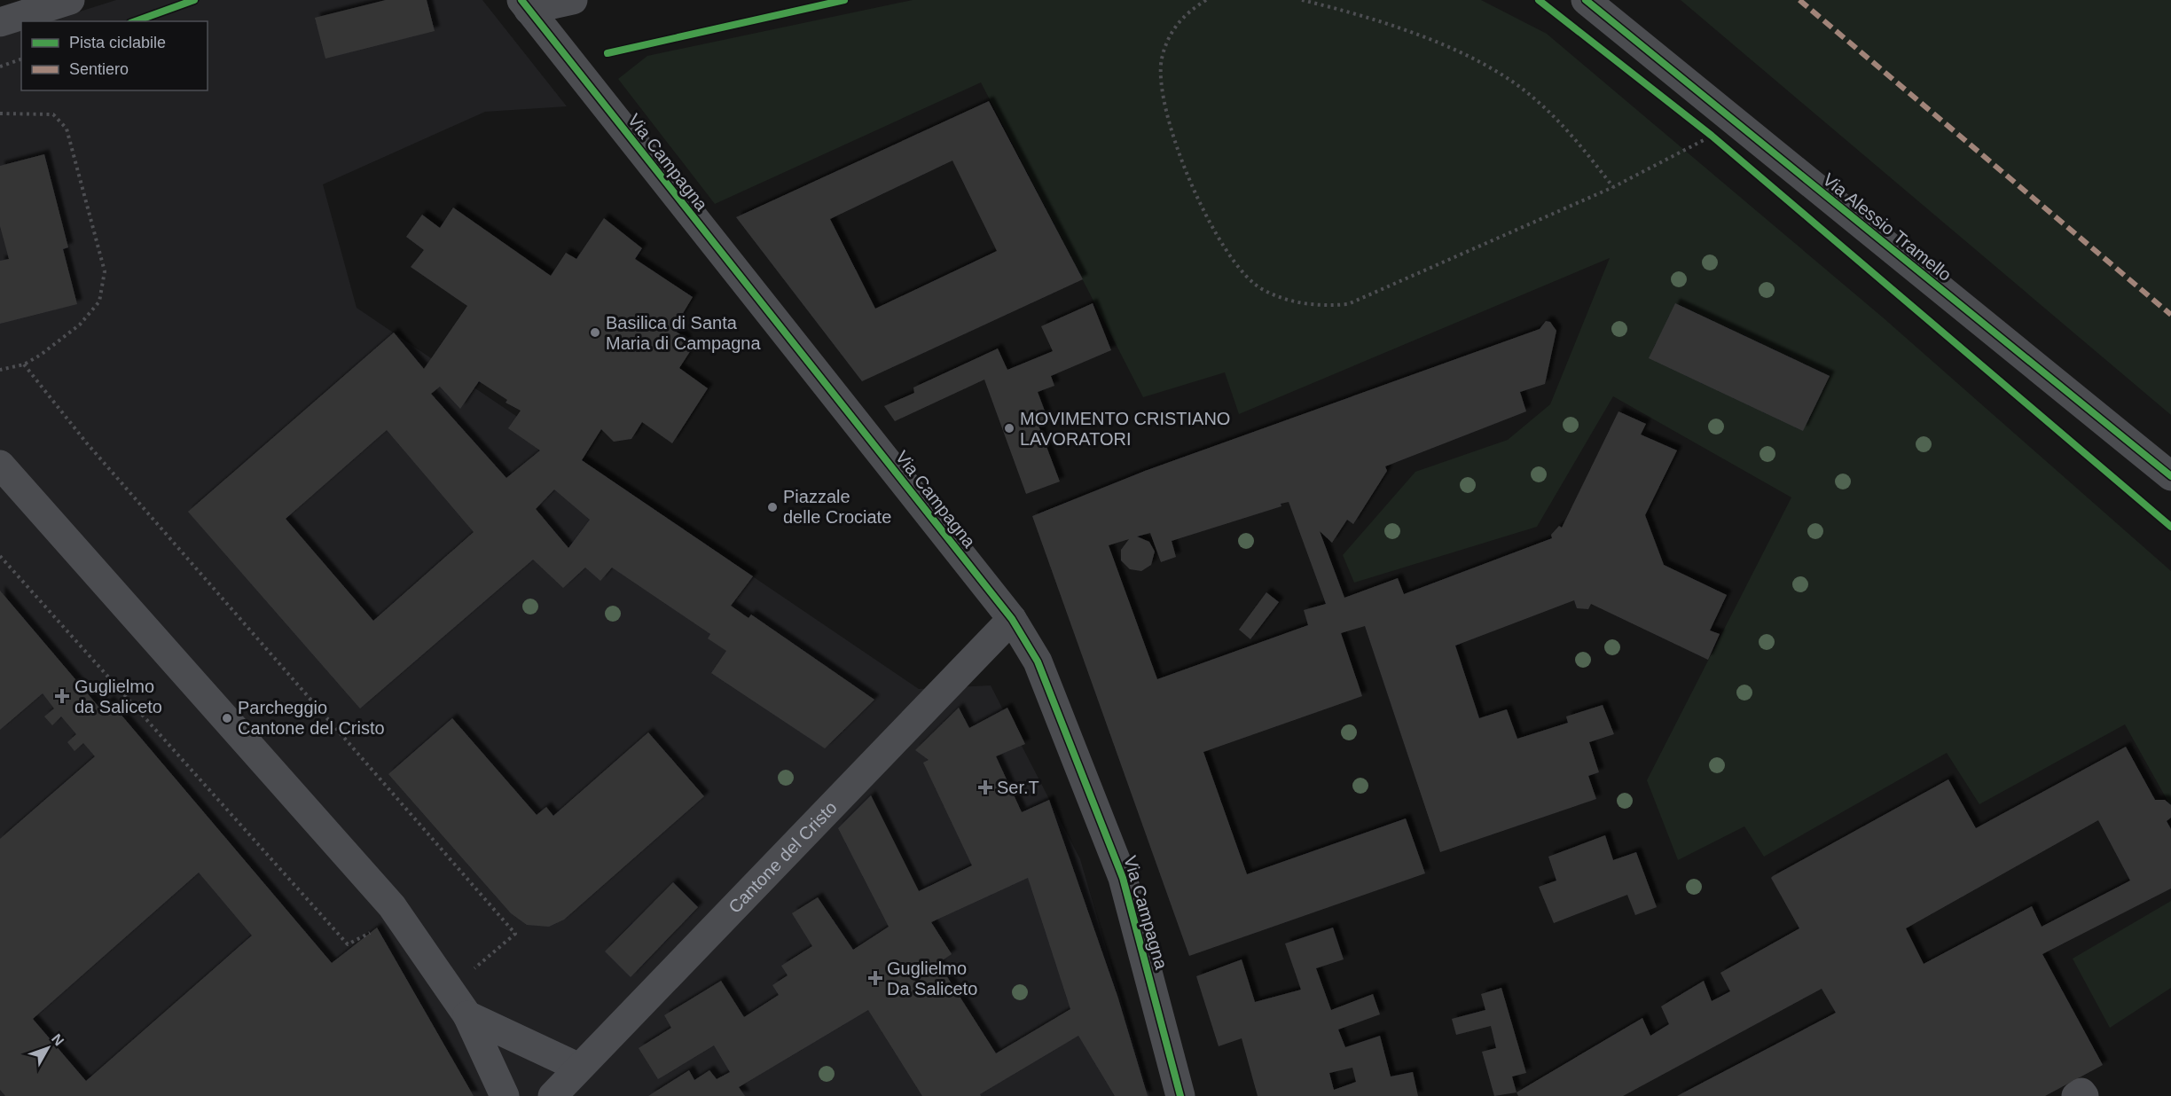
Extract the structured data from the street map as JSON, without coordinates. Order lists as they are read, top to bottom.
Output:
{
  "streets": {
    "street": ["Via Campagna", "Via Alessio Tramello", "Cantone del Cristo"]
  },
  "crossings": [
    ["Via Campagna", "Cantone del Cristo"]
  ],
  "places": {
    "other": [
      "Basilica di Santa Maria di Campagna",
      "MOVIMENTO CRISTIANO LAVORATORI",
      "Piazzale delle Crociate",
      "Parcheggio Cantone del Cristo"
    ],
    "health": ["Guglielmo da Saliceto", "Ser.T", "Guglielmo Da Saliceto"]
  },
  "legend": ["Pista ciclabile", "Sentiero"],
  "north": "top right"
}
